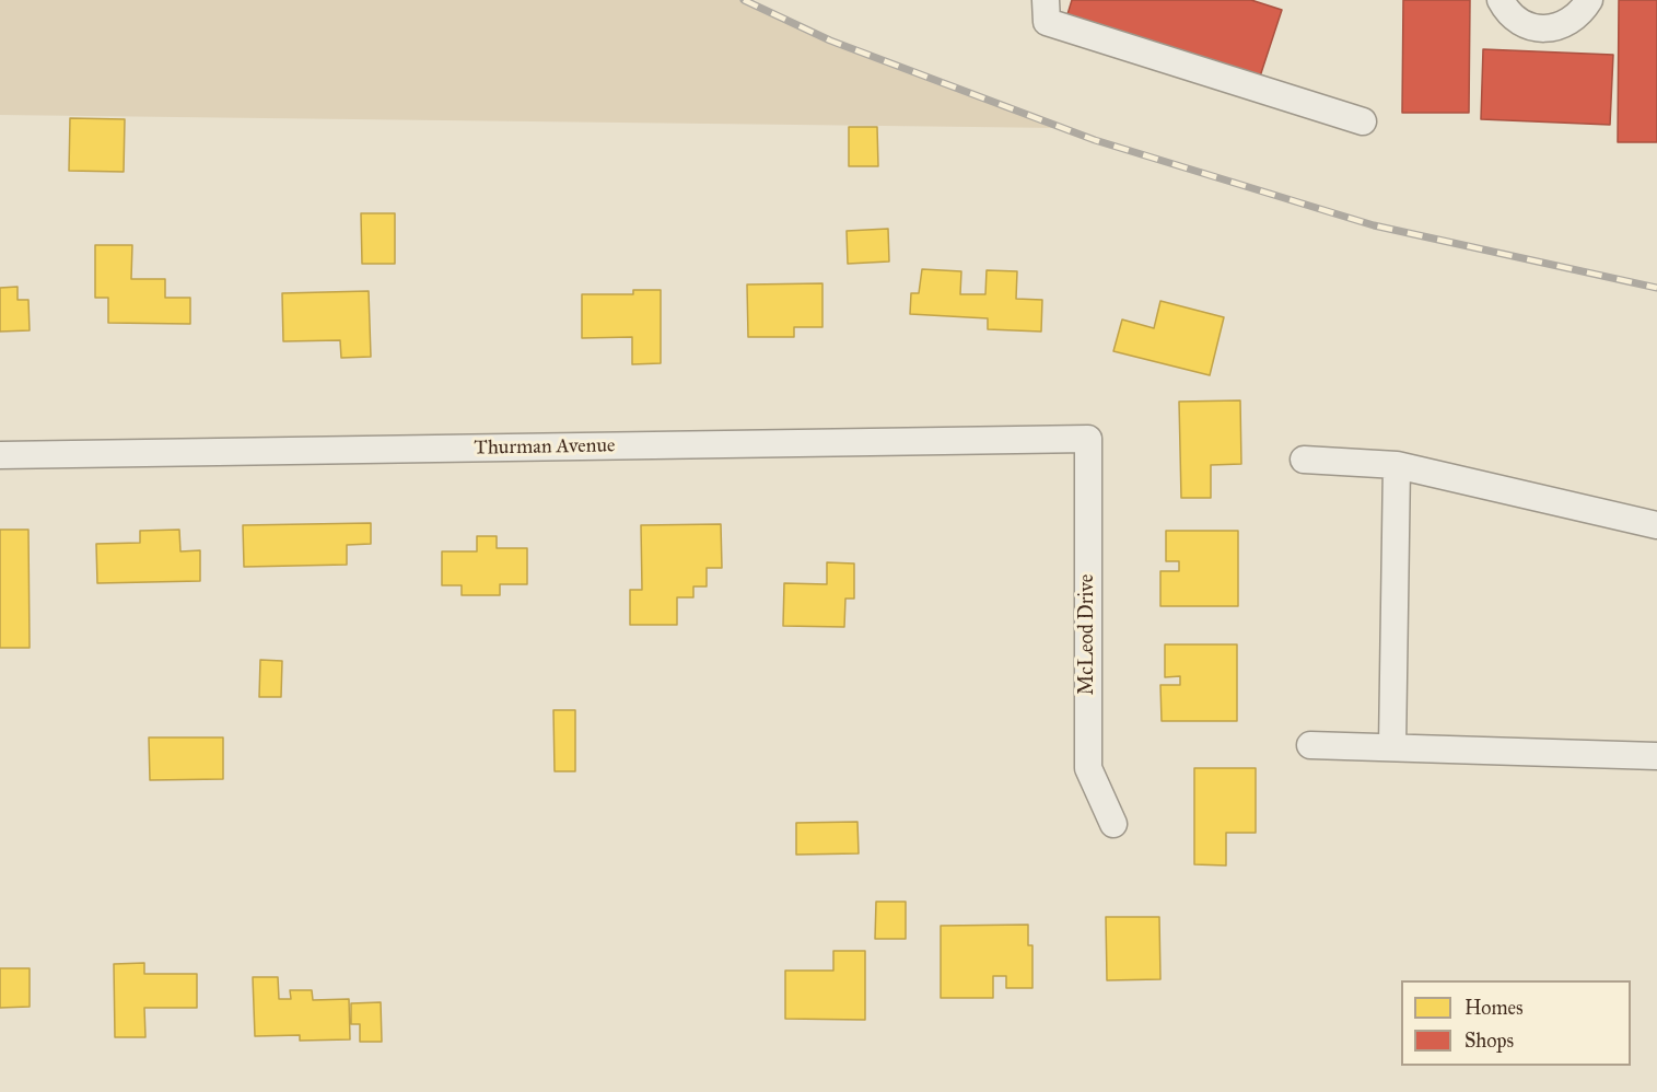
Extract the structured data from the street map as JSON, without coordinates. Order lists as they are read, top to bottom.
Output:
{
  "streets": {
    "street": ["Thurman Avenue", "McLeod Drive"]
  },
  "crossings": [
    ["Thurman Avenue", "McLeod Drive"]
  ],
  "legend": ["Homes", "Shops"]
}
